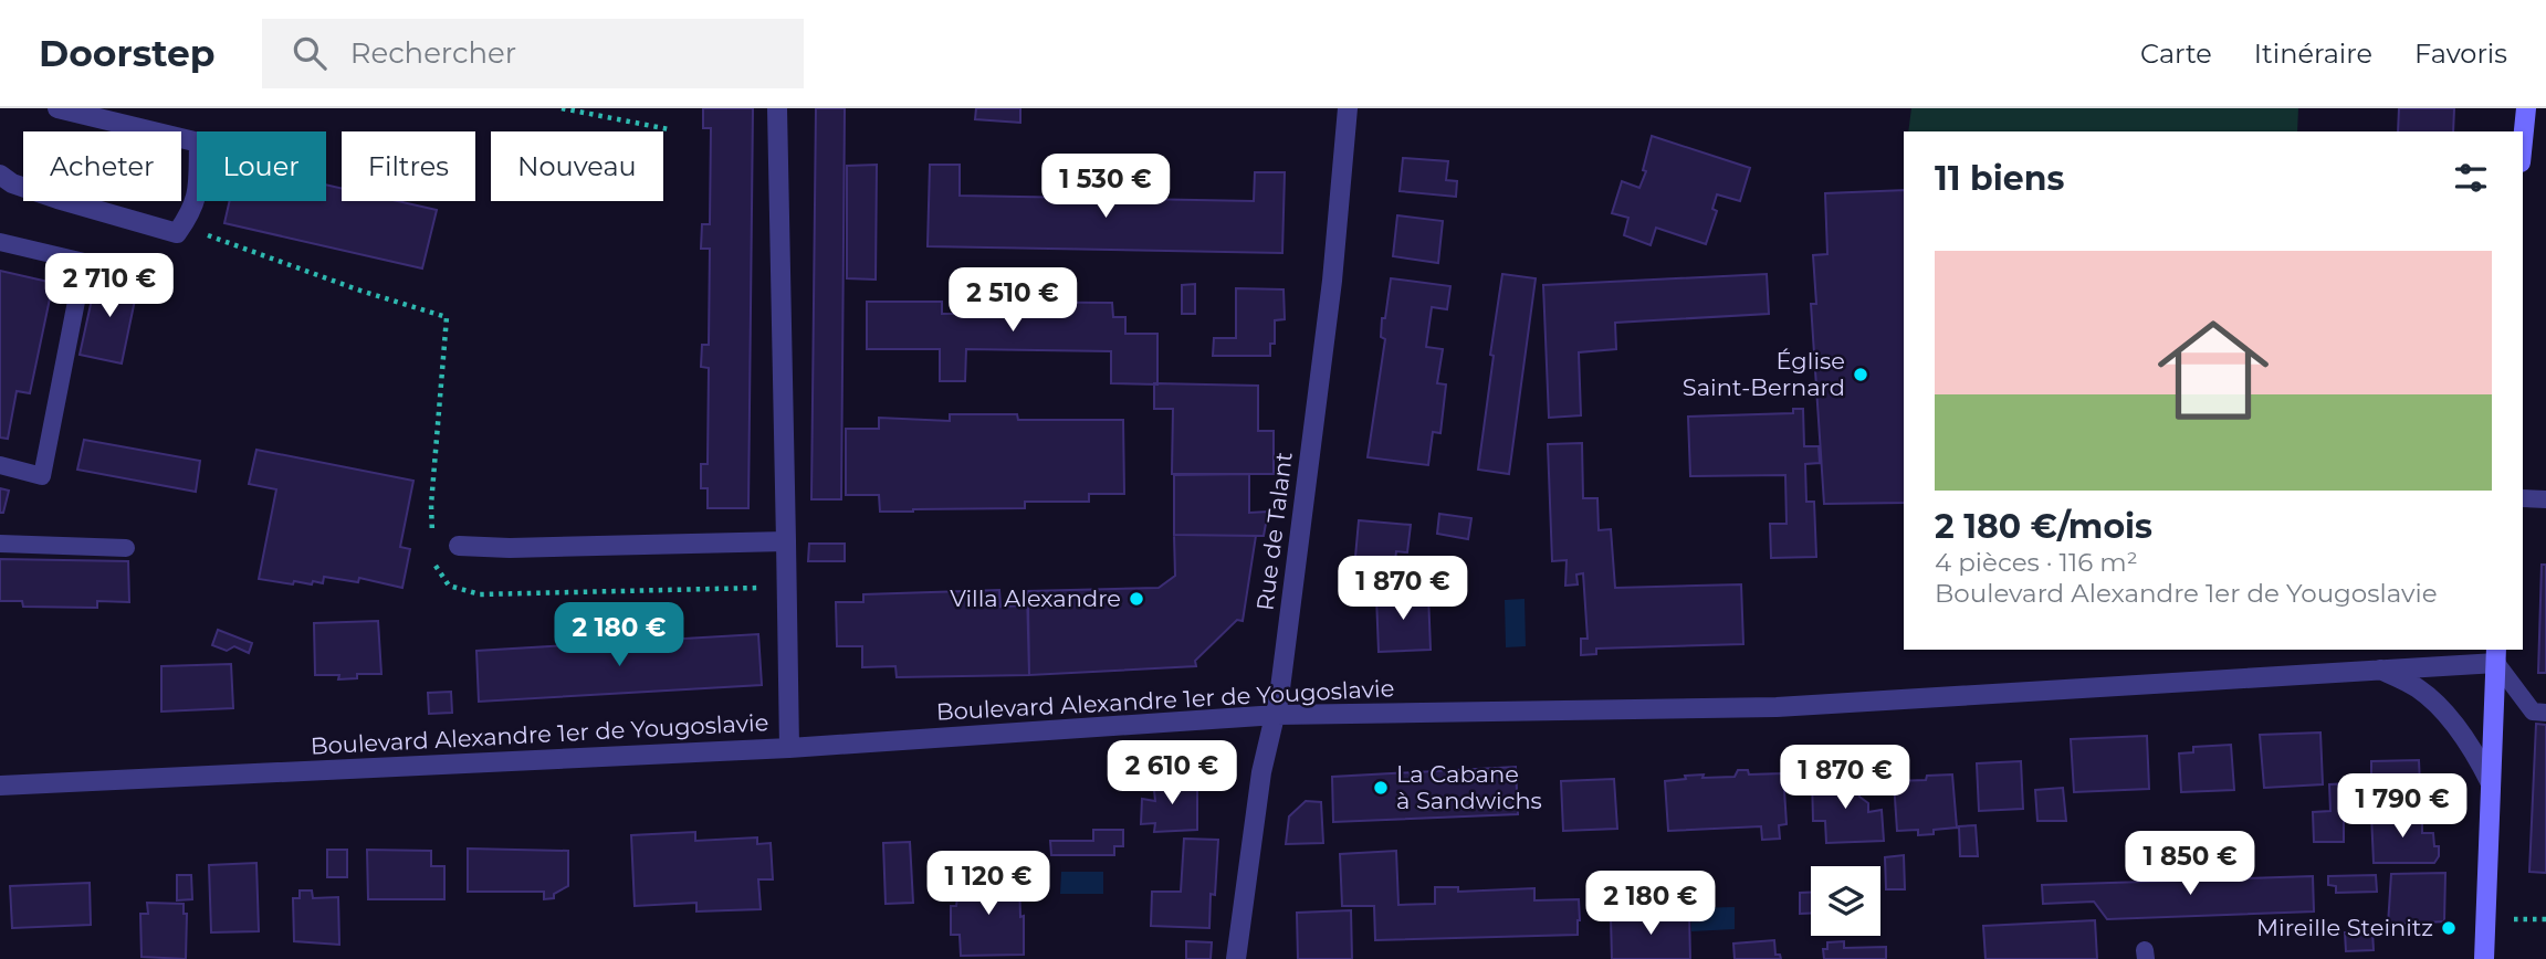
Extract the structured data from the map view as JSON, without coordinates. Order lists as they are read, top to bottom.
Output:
{
  "streets": {
    "street": ["Rue de Talant", "Boulevard Alexandre 1er de Yougoslavie"]
  },
  "crossings": [
    ["Rue de Talant", "Boulevard Alexandre 1er de Yougoslavie"]
  ],
  "places": [
    "Église Saint-Bernard",
    "Villa Alexandre",
    "La Cabane à Sandwichs",
    "Mireille Steinitz"
  ],
  "page": {
    "header": "Doorstep",
    "search": "Rechercher",
    "nav": ["Carte", "Itinéraire", "Favoris"],
    "chip": [
      "Acheter",
      "Louer",
      "Filtres",
      "Nouveau"
    ],
    "heading": "11 biens",
    "price": [
      "1 530 €",
      "2 710 €",
      "2 510 €",
      "1 870 €",
      "2 180 €",
      "2 610 €",
      "1 870 €",
      "1 790 €",
      "1 850 €",
      "1 120 €",
      "2 180 €"
    ],
    "list": [
      {
        "name": "2 180 €/mois",
        "note": "4 pièces · 116 m² · Boulevard Alexandre 1er de Yougoslavie"
      }
    ]
  }
}
